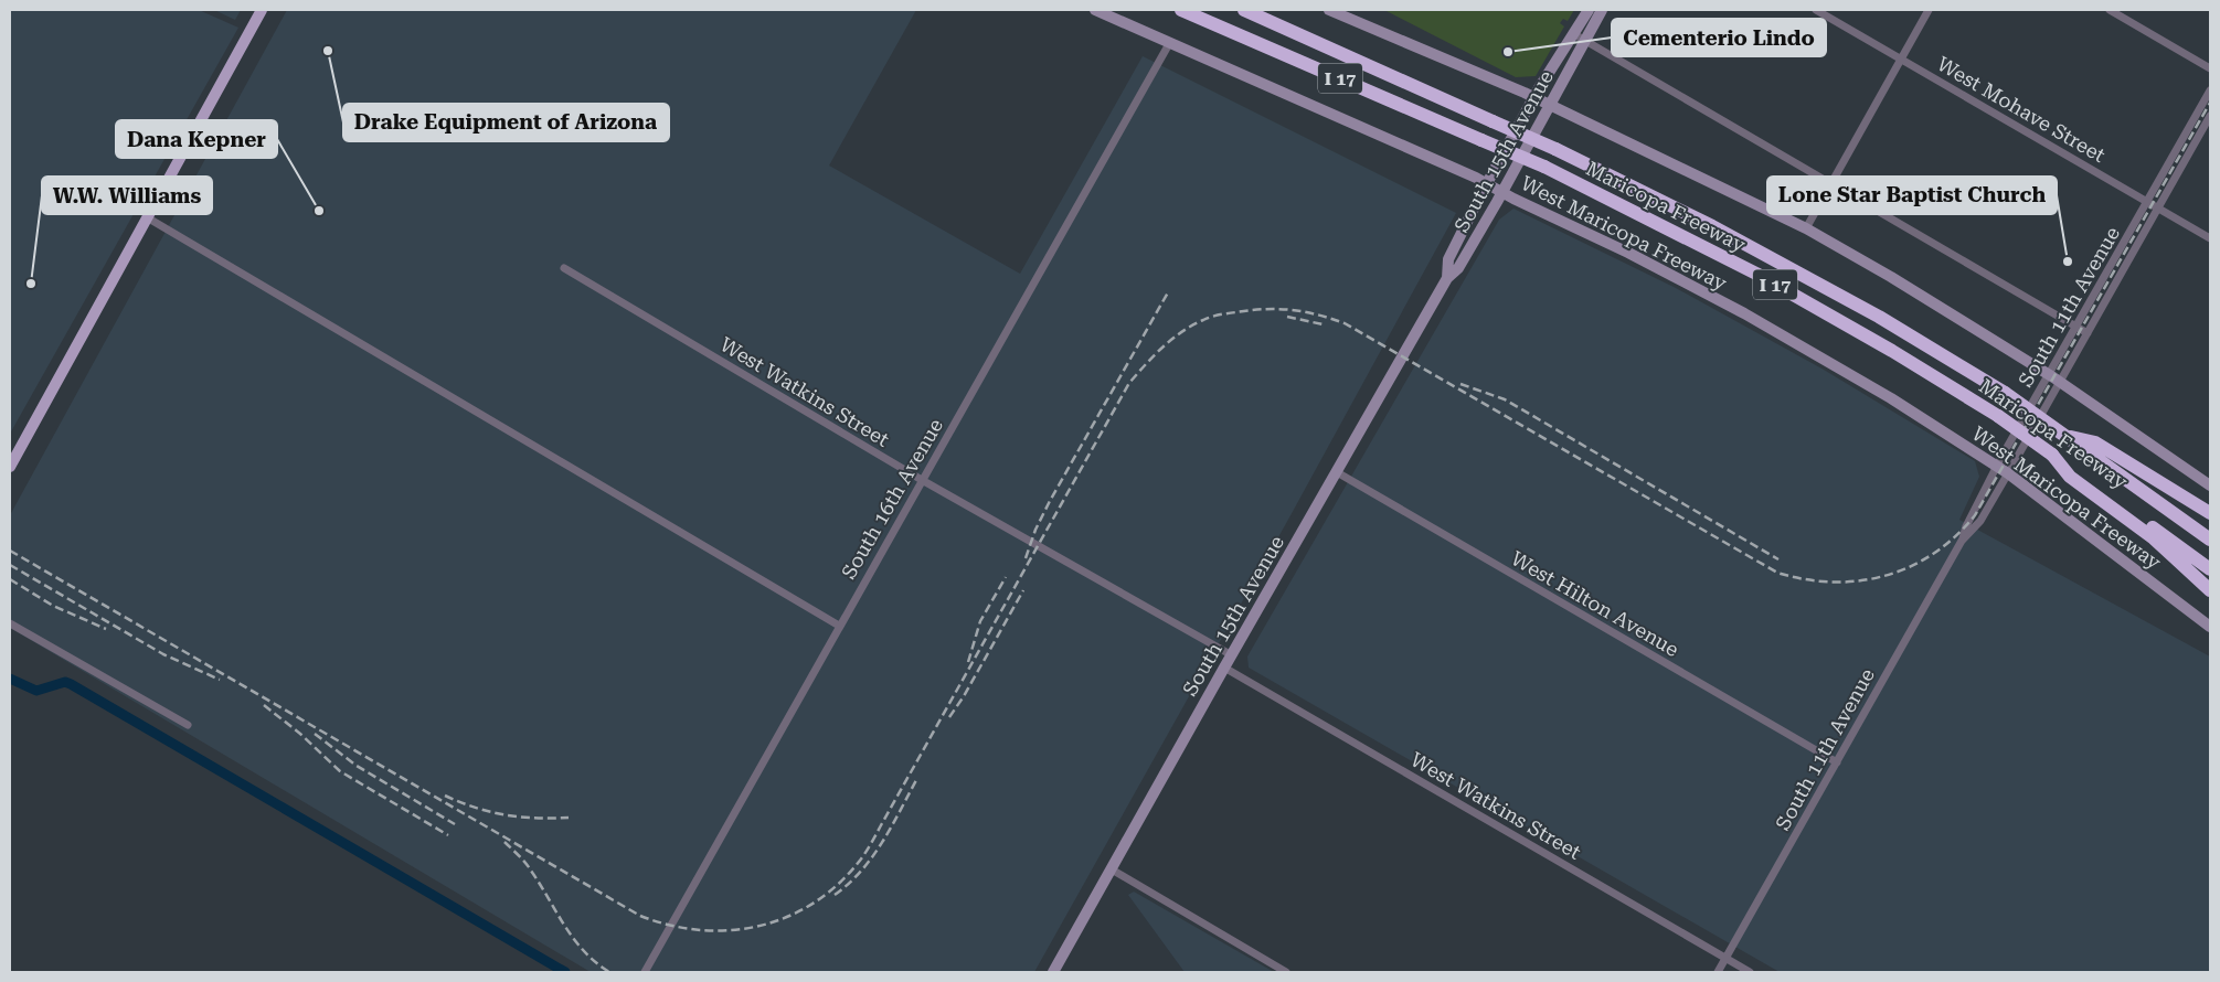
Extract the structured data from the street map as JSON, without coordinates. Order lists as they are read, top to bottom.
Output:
{
  "streets": {
    "highway": ["I 17", "Maricopa Freeway"],
    "main road": ["South 15th Avenue", "West Maricopa Freeway"],
    "street": [
      "West Mohave Street",
      "South 11th Avenue",
      "West Watkins Street",
      "South 16th Avenue",
      "West Hilton Avenue"
    ]
  },
  "crossings": [
    ["West Mohave Street", "South 11th Avenue"],
    ["South 15th Avenue", "West Maricopa Freeway"],
    ["South 15th Avenue", "West Watkins Street"],
    ["South 15th Avenue", "West Hilton Avenue"],
    ["West Maricopa Freeway", "South 11th Avenue"],
    ["West Maricopa Freeway", "South 16th Avenue"],
    ["South 11th Avenue", "West Watkins Street"],
    ["South 11th Avenue", "West Hilton Avenue"],
    ["West Watkins Street", "South 16th Avenue"]
  ],
  "places": [
    "Drake Equipment of Arizona",
    "Cementerio Lindo",
    "Dana Kepner",
    "Lone Star Baptist Church",
    "W.W. Williams"
  ]
}
